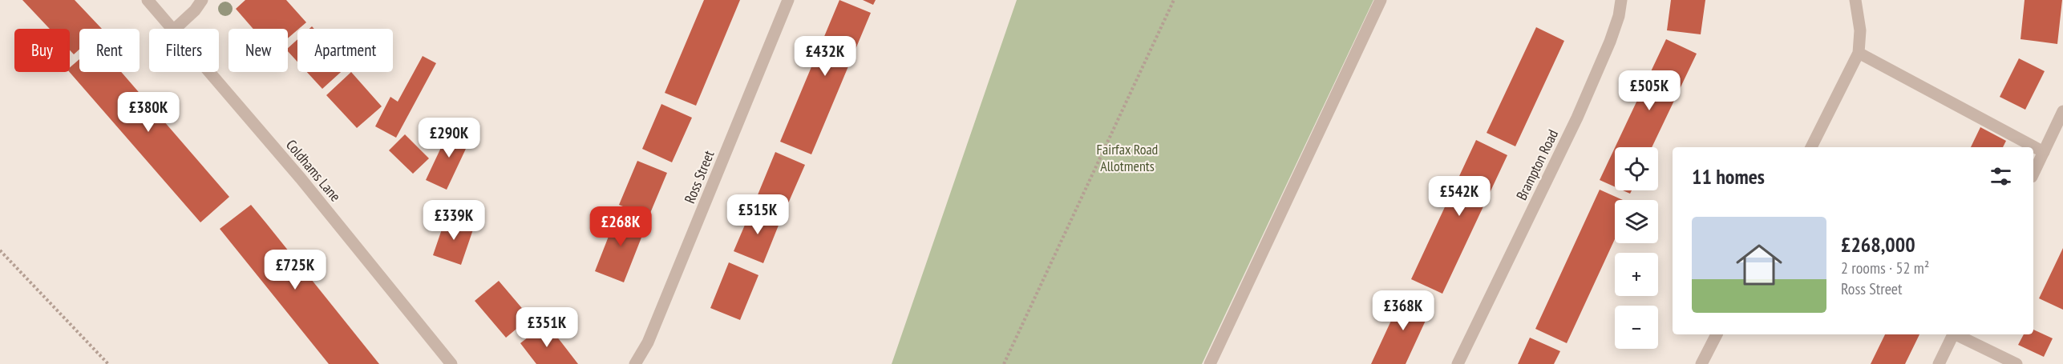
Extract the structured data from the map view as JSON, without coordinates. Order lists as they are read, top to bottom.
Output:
{
  "streets": {
    "street": ["Brampton Road", "Coldhams Lane", "Ross Street"]
  },
  "parks": ["Fairfax Road Allotments"],
  "page": {
    "chip": [
      "Buy",
      "Rent",
      "Filters",
      "New",
      "Apartment"
    ],
    "price": [
      "£432K",
      "£505K",
      "£380K",
      "£290K",
      "£542K",
      "£515K",
      "£339K",
      "£268K",
      "£725K",
      "£368K",
      "£351K"
    ],
    "map_buttons": ["+", "−"],
    "heading": "11 homes",
    "list": [
      {
        "name": "£268,000",
        "note": "2 rooms · 52 m² · Ross Street"
      }
    ]
  }
}
